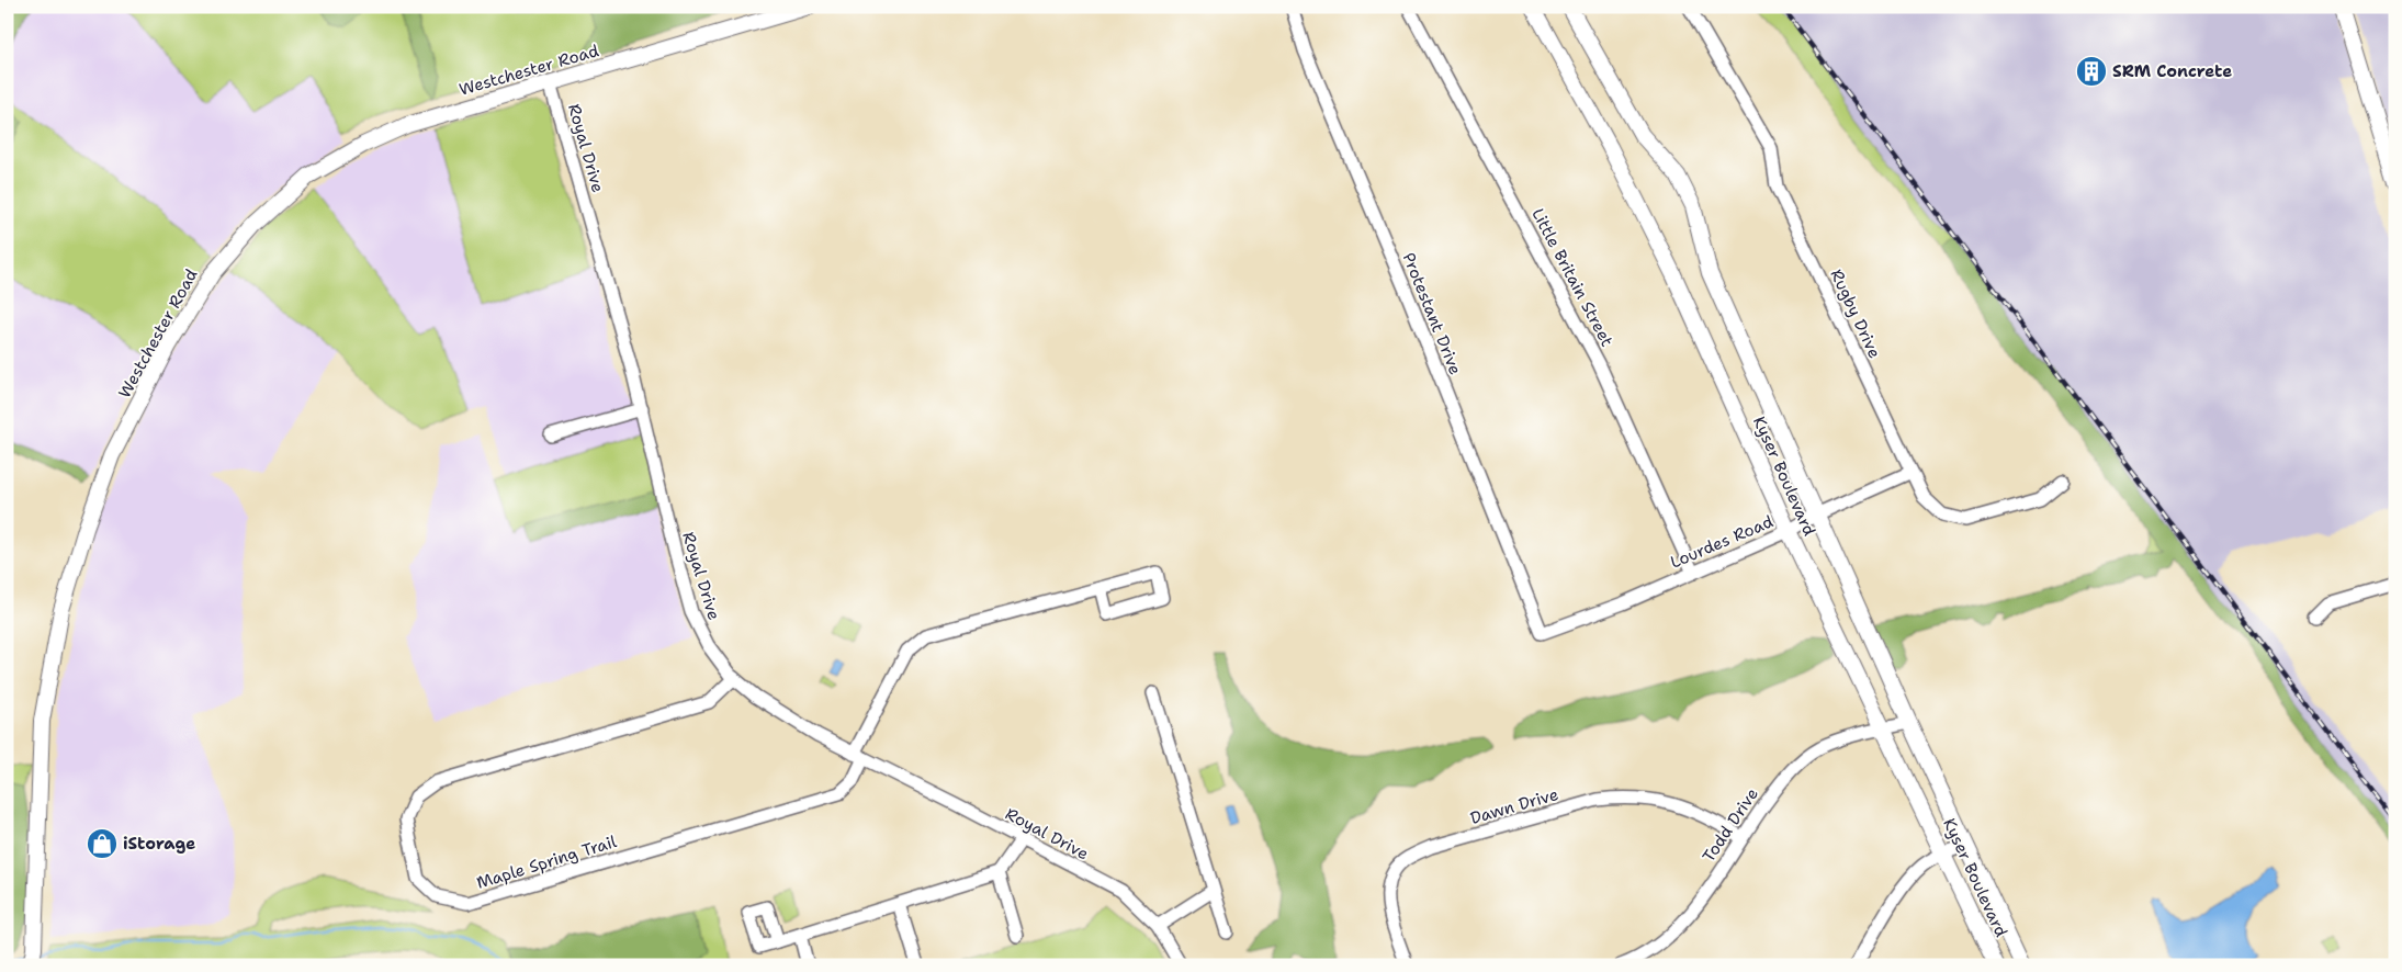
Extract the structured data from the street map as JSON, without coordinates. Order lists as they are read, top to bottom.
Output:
{
  "streets": {
    "street": [
      "Westchester Road",
      "Royal Drive",
      "Little Britain Street",
      "Protestant Drive",
      "Rugby Drive",
      "Kyser Boulevard",
      "Lourdes Road",
      "Dawn Drive",
      "Todd Drive",
      "Maple Spring Trail"
    ]
  },
  "crossings": [
    ["Westchester Road", "Royal Drive"],
    ["Royal Drive", "Maple Spring Trail"],
    ["Little Britain Street", "Lourdes Road"],
    ["Protestant Drive", "Lourdes Road"],
    ["Rugby Drive", "Lourdes Road"],
    ["Kyser Boulevard", "Lourdes Road"],
    ["Kyser Boulevard", "Todd Drive"],
    ["Dawn Drive", "Todd Drive"]
  ],
  "places": {
    "building": ["SRM Concrete"],
    "shop": ["iStorage"]
  }
}
